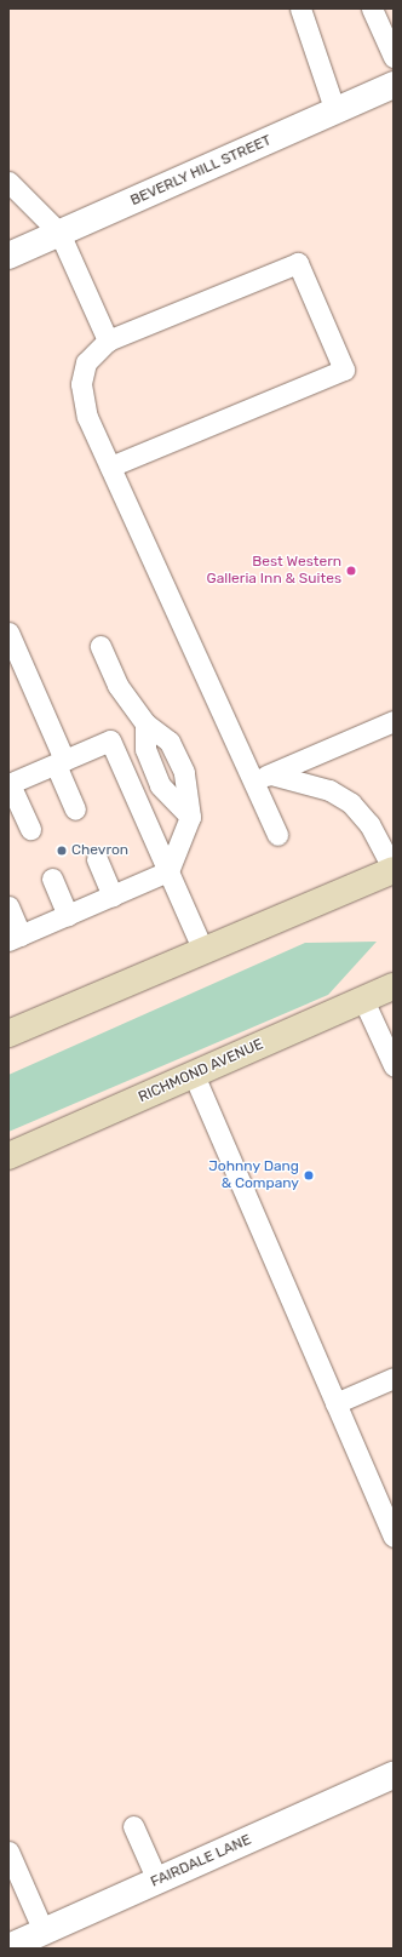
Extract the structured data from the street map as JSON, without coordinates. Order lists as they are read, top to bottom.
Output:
{
  "streets": {
    "main road": ["RICHMOND AVENUE"],
    "street": ["BEVERLY HILL STREET", "FAIRDALE LANE"]
  },
  "places": ["Best Western Galleria Inn & Suites", "Chevron", "Johnny Dang & Company"]
}
